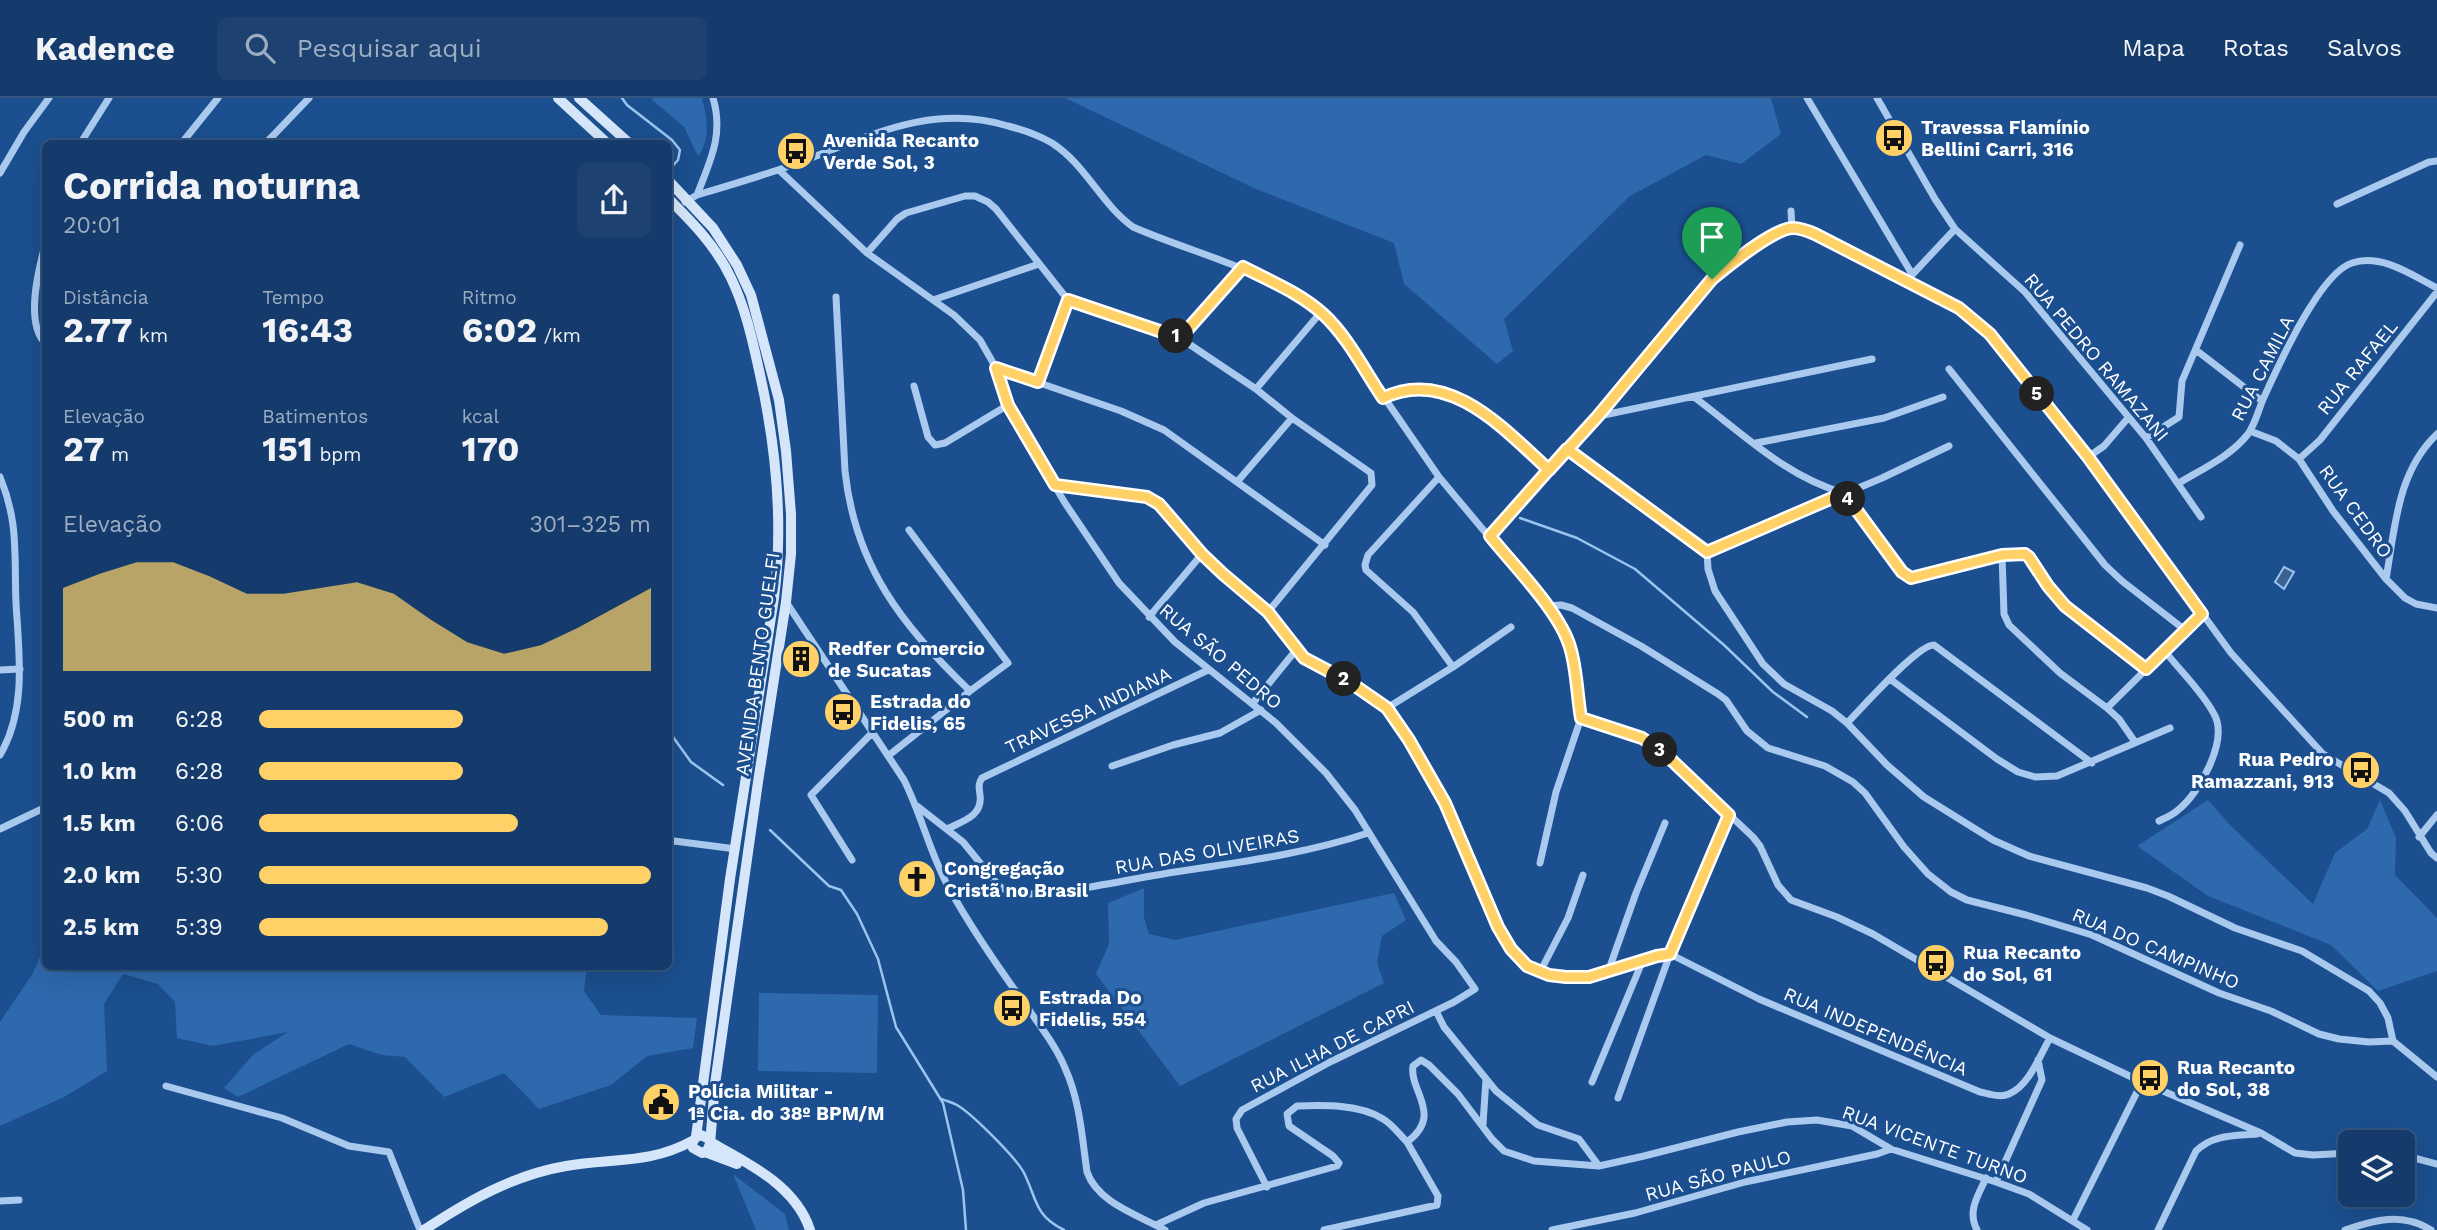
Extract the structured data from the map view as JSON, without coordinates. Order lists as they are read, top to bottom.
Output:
{
  "streets": {
    "main road": ["AVENIDA BENTO GUELFI"],
    "street": [
      "RUA PEDRO RAMAZANI",
      "RUA RAFAEL",
      "RUA CAMILA",
      "RUA CEDRO",
      "RUA SÃO PEDRO",
      "TRAVESSA INDIANA",
      "RUA DAS OLIVEIRAS",
      "RUA DO CAMPINHO",
      "RUA INDEPENDÊNCIA",
      "RUA ILHA DE CAPRI",
      "RUA VICENTE TURNO",
      "RUA SÃO PAULO"
    ]
  },
  "crossings": [
    ["RUA PEDRO RAMAZANI", "RUA CAMILA"],
    ["RUA RAFAEL", "RUA CAMILA"],
    ["RUA RAFAEL", "RUA CEDRO"],
    ["RUA CAMILA", "RUA CEDRO"],
    ["RUA SÃO PEDRO", "TRAVESSA INDIANA"],
    ["RUA SÃO PEDRO", "RUA DAS OLIVEIRAS"],
    ["RUA SÃO PEDRO", "RUA ILHA DE CAPRI"],
    ["TRAVESSA INDIANA", "RUA DAS OLIVEIRAS"],
    ["RUA VICENTE TURNO", "RUA SÃO PAULO"]
  ],
  "places": {
    "bus stop": [
      "Travessa Flamínio Bellini Carri, 316",
      "Avenida Recanto Verde Sol, 3",
      "Estrada do Fidelis, 65",
      "Rua Pedro Ramazzani, 913",
      "Rua Recanto do Sol, 61",
      "Estrada Do Fidelis, 554",
      "Rua Recanto do Sol, 38"
    ],
    "building": ["Redfer Comercio de Sucatas"],
    "church": ["Congregação Cristã no Brasil"],
    "public building": ["Polícia Militar - 1ª Cia. do 38º BPM/M"]
  },
  "page": {
    "header": "Kadence",
    "search": "Pesquisar aqui",
    "nav": ["Mapa", "Rotas", "Salvos"],
    "heading": ["Corrida noturna", "20:01"],
    "stats": [
      ["Distância", "2.77 km"],
      ["Tempo", "16:43"],
      ["Ritmo", "6:02 /km"],
      ["Elevação", "27 m"],
      ["Batimentos", "151 bpm"],
      ["kcal", "170"]
    ],
    "pins": [
      "1",
      "5",
      "4",
      "2",
      "3"
    ],
    "chart": ["Elevação", "301–325 m"],
    "list": [
      {
        "name": "500 m",
        "note": "6:28"
      },
      {
        "name": "1.0 km",
        "note": "6:28"
      },
      {
        "name": "1.5 km",
        "note": "6:06"
      },
      {
        "name": "2.0 km",
        "note": "5:30"
      },
      {
        "name": "2.5 km",
        "note": "5:39"
      }
    ]
  }
}
